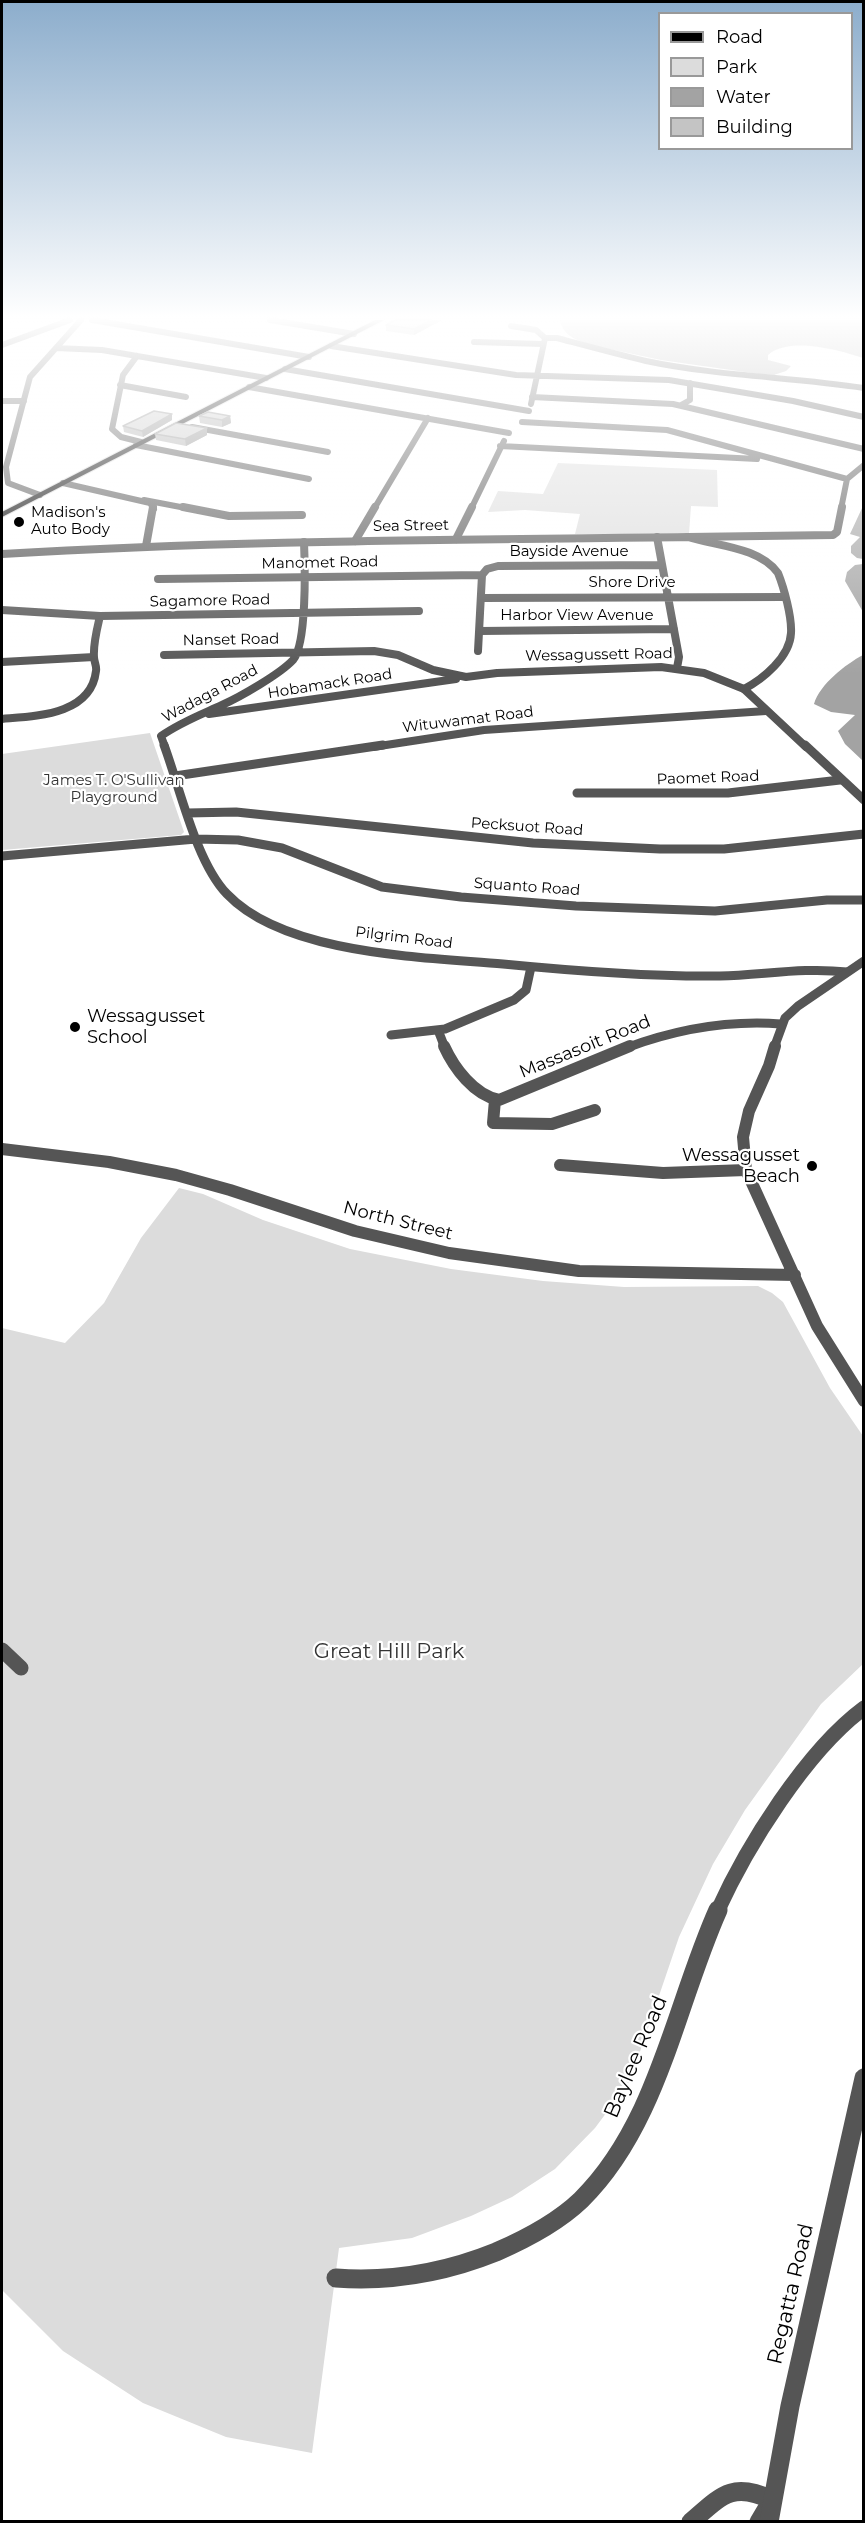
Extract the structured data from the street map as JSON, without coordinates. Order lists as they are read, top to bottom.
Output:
{
  "streets": {
    "street": [
      "Sea Street",
      "Bayside Avenue",
      "Manomet Road",
      "Shore Drive",
      "Sagamore Road",
      "Harbor View Avenue",
      "Nanset Road",
      "Wessagussett Road",
      "Hobamack Road",
      "Wadaga Road",
      "Wituwamat Road",
      "Paomet Road",
      "Pecksuot Road",
      "Squanto Road",
      "Pilgrim Road",
      "Massasoit Road",
      "North Street",
      "Baylee Road",
      "Regatta Road"
    ]
  },
  "crossings": [
    ["Bayside Avenue", "Manomet Road"],
    ["Nanset Road", "Wessagussett Road"],
    ["Nanset Road", "Wadaga Road"],
    ["Wessagussett Road", "Hobamack Road"],
    ["Wessagussett Road", "Wadaga Road"],
    ["Wessagussett Road", "Wituwamat Road"],
    ["Wessagussett Road", "Paomet Road"],
    ["Hobamack Road", "Wadaga Road"],
    ["Wadaga Road", "Wituwamat Road"],
    ["Wadaga Road", "Pecksuot Road"],
    ["Wadaga Road", "Squanto Road"],
    ["Wadaga Road", "Pilgrim Road"],
    ["Squanto Road", "Pilgrim Road"]
  ],
  "parks": ["James T. O'Sullivan Playground", "Great Hill Park"],
  "places": ["Madison's Auto Body", "Wessagusset School", "Wessagusset Beach"],
  "legend": [
    "Road",
    "Park",
    "Water",
    "Building"
  ]
}
